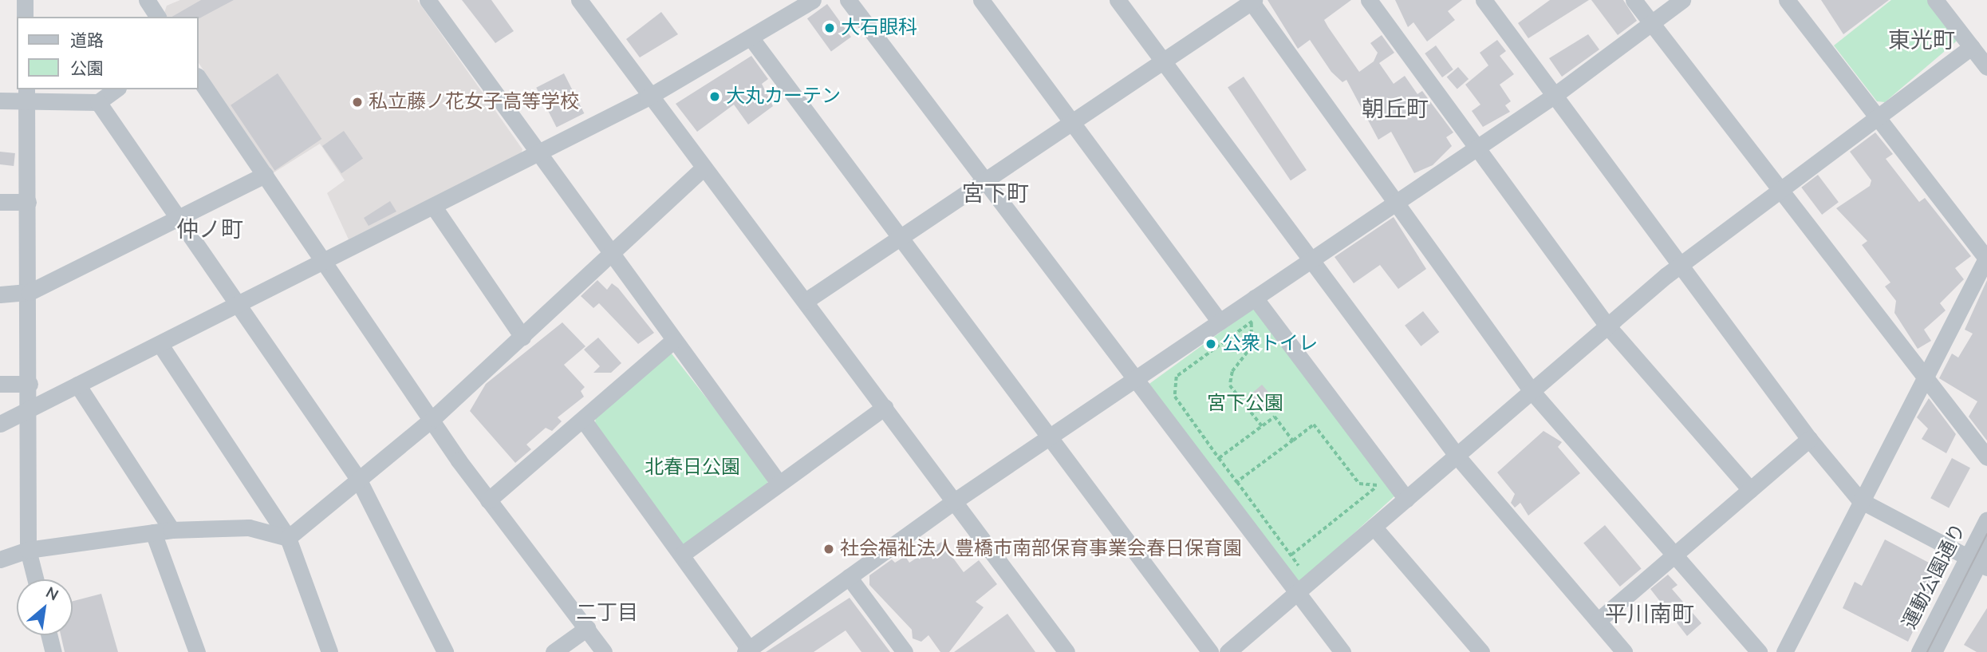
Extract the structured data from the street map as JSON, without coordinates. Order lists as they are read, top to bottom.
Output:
{
  "streets": {
    "street": ["運動公園通り"]
  },
  "districts": [
    "東光町",
    "朝丘町",
    "宮下町",
    "仲ノ町",
    "二丁目",
    "平川南町"
  ],
  "parks": ["宮下公園", "北春日公園"],
  "places": [
    "大石眼科",
    "大丸カーテン",
    "私立藤ノ花女子高等学校",
    "公衆トイレ",
    "社会福祉法人豊橋市南部保育事業会春日保育園"
  ],
  "legend": ["道路", "公園"],
  "north": "top right"
}
